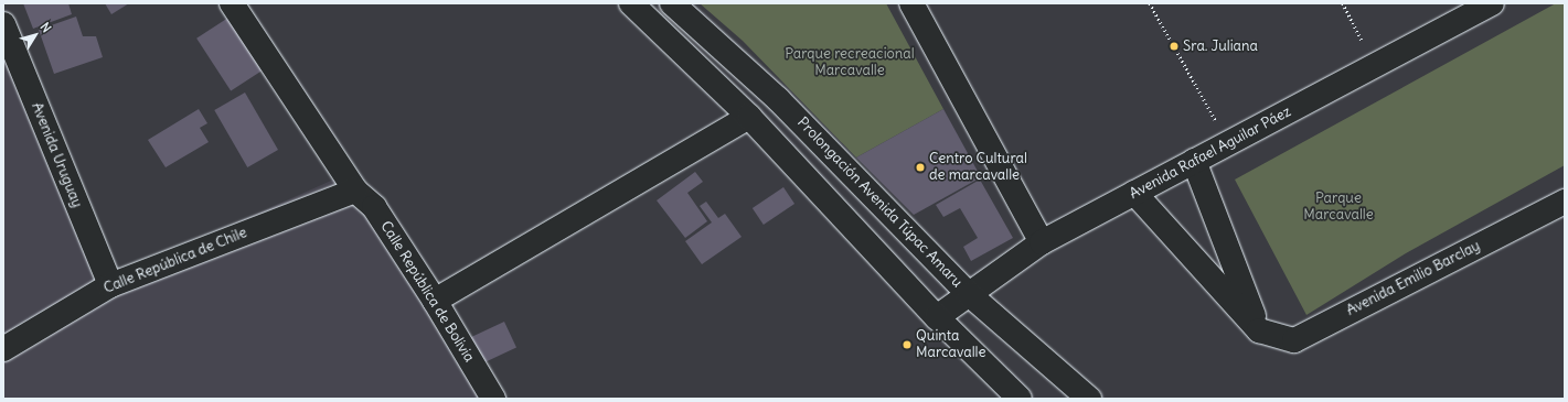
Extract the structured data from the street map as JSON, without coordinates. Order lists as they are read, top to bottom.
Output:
{
  "streets": {
    "street": [
      "Avenida Rafael Aguilar Páez",
      "Avenida Uruguay",
      "Prolongación Avenida Túpac Amaru",
      "Calle República de Chile",
      "Avenida Emilio Barclay",
      "Calle República de Bolivia"
    ]
  },
  "crossings": [
    ["Avenida Rafael Aguilar Páez", "Prolongación Avenida Túpac Amaru"],
    ["Avenida Uruguay", "Calle República de Chile"],
    ["Calle República de Chile", "Calle República de Bolivia"]
  ],
  "parks": ["Parque recreacional Marcavalle", "Parque Marcavalle"],
  "places": ["Sra. Juliana", "Centro Cultural de marcavalle", "Quinta Marcavalle"],
  "north": "top right"
}
